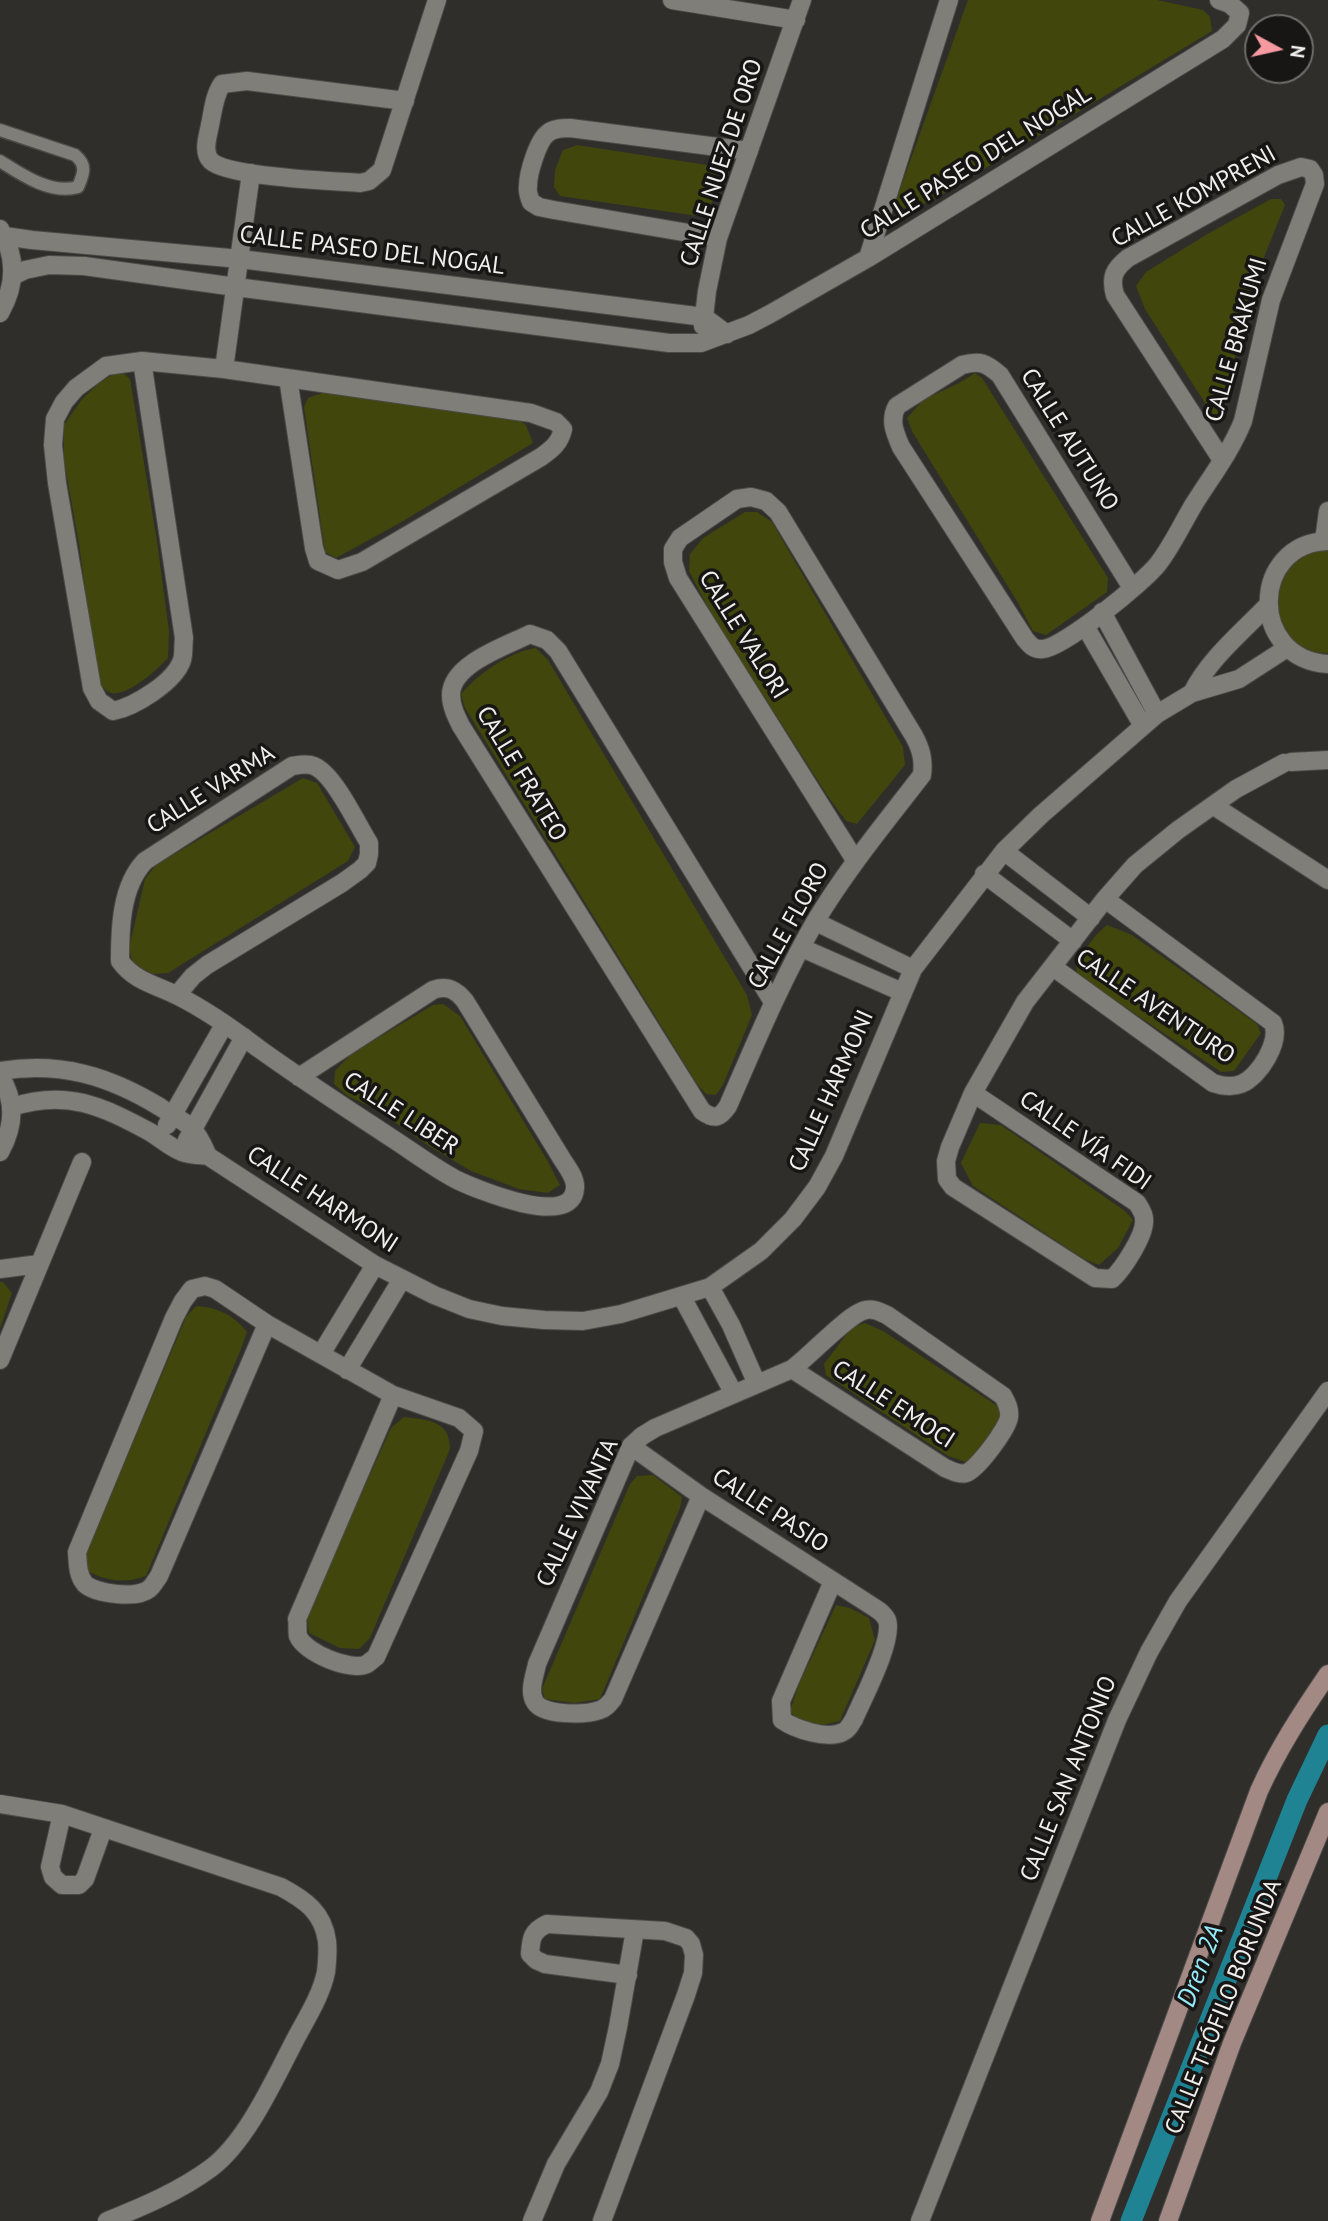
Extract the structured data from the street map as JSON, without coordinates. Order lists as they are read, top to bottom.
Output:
{
  "streets": {
    "main road": ["CALLE TEÓFILO BORUNDA"],
    "street": [
      "CALLE NUEZ DE ORO",
      "CALLE PASEO DEL NOGAL",
      "CALLE KOMPRENI",
      "CALLE BRAKUMI",
      "CALLE AUTUNO",
      "CALLE VALORI",
      "CALLE FRATEO",
      "CALLE VARMA",
      "CALLE FLORO",
      "CALLE AVENTURO",
      "CALLE HARMONI",
      "CALLE LIBER",
      "CALLE VÍA FIDI",
      "CALLE EMOCI",
      "CALLE PASIO",
      "CALLE VIVANTA",
      "CALLE SAN ANTONIO"
    ]
  },
  "crossings": [
    ["CALLE NUEZ DE ORO", "CALLE PASEO DEL NOGAL"],
    ["CALLE KOMPRENI", "CALLE BRAKUMI"],
    ["CALLE BRAKUMI", "CALLE AUTUNO"],
    ["CALLE VALORI", "CALLE FLORO"],
    ["CALLE FRATEO", "CALLE FLORO"],
    ["CALLE VARMA", "CALLE LIBER"],
    ["CALLE AVENTURO", "CALLE VÍA FIDI"],
    ["CALLE EMOCI", "CALLE VIVANTA"],
    ["CALLE PASIO", "CALLE VIVANTA"]
  ],
  "water": ["Dren 2A"],
  "north": "right"
}
